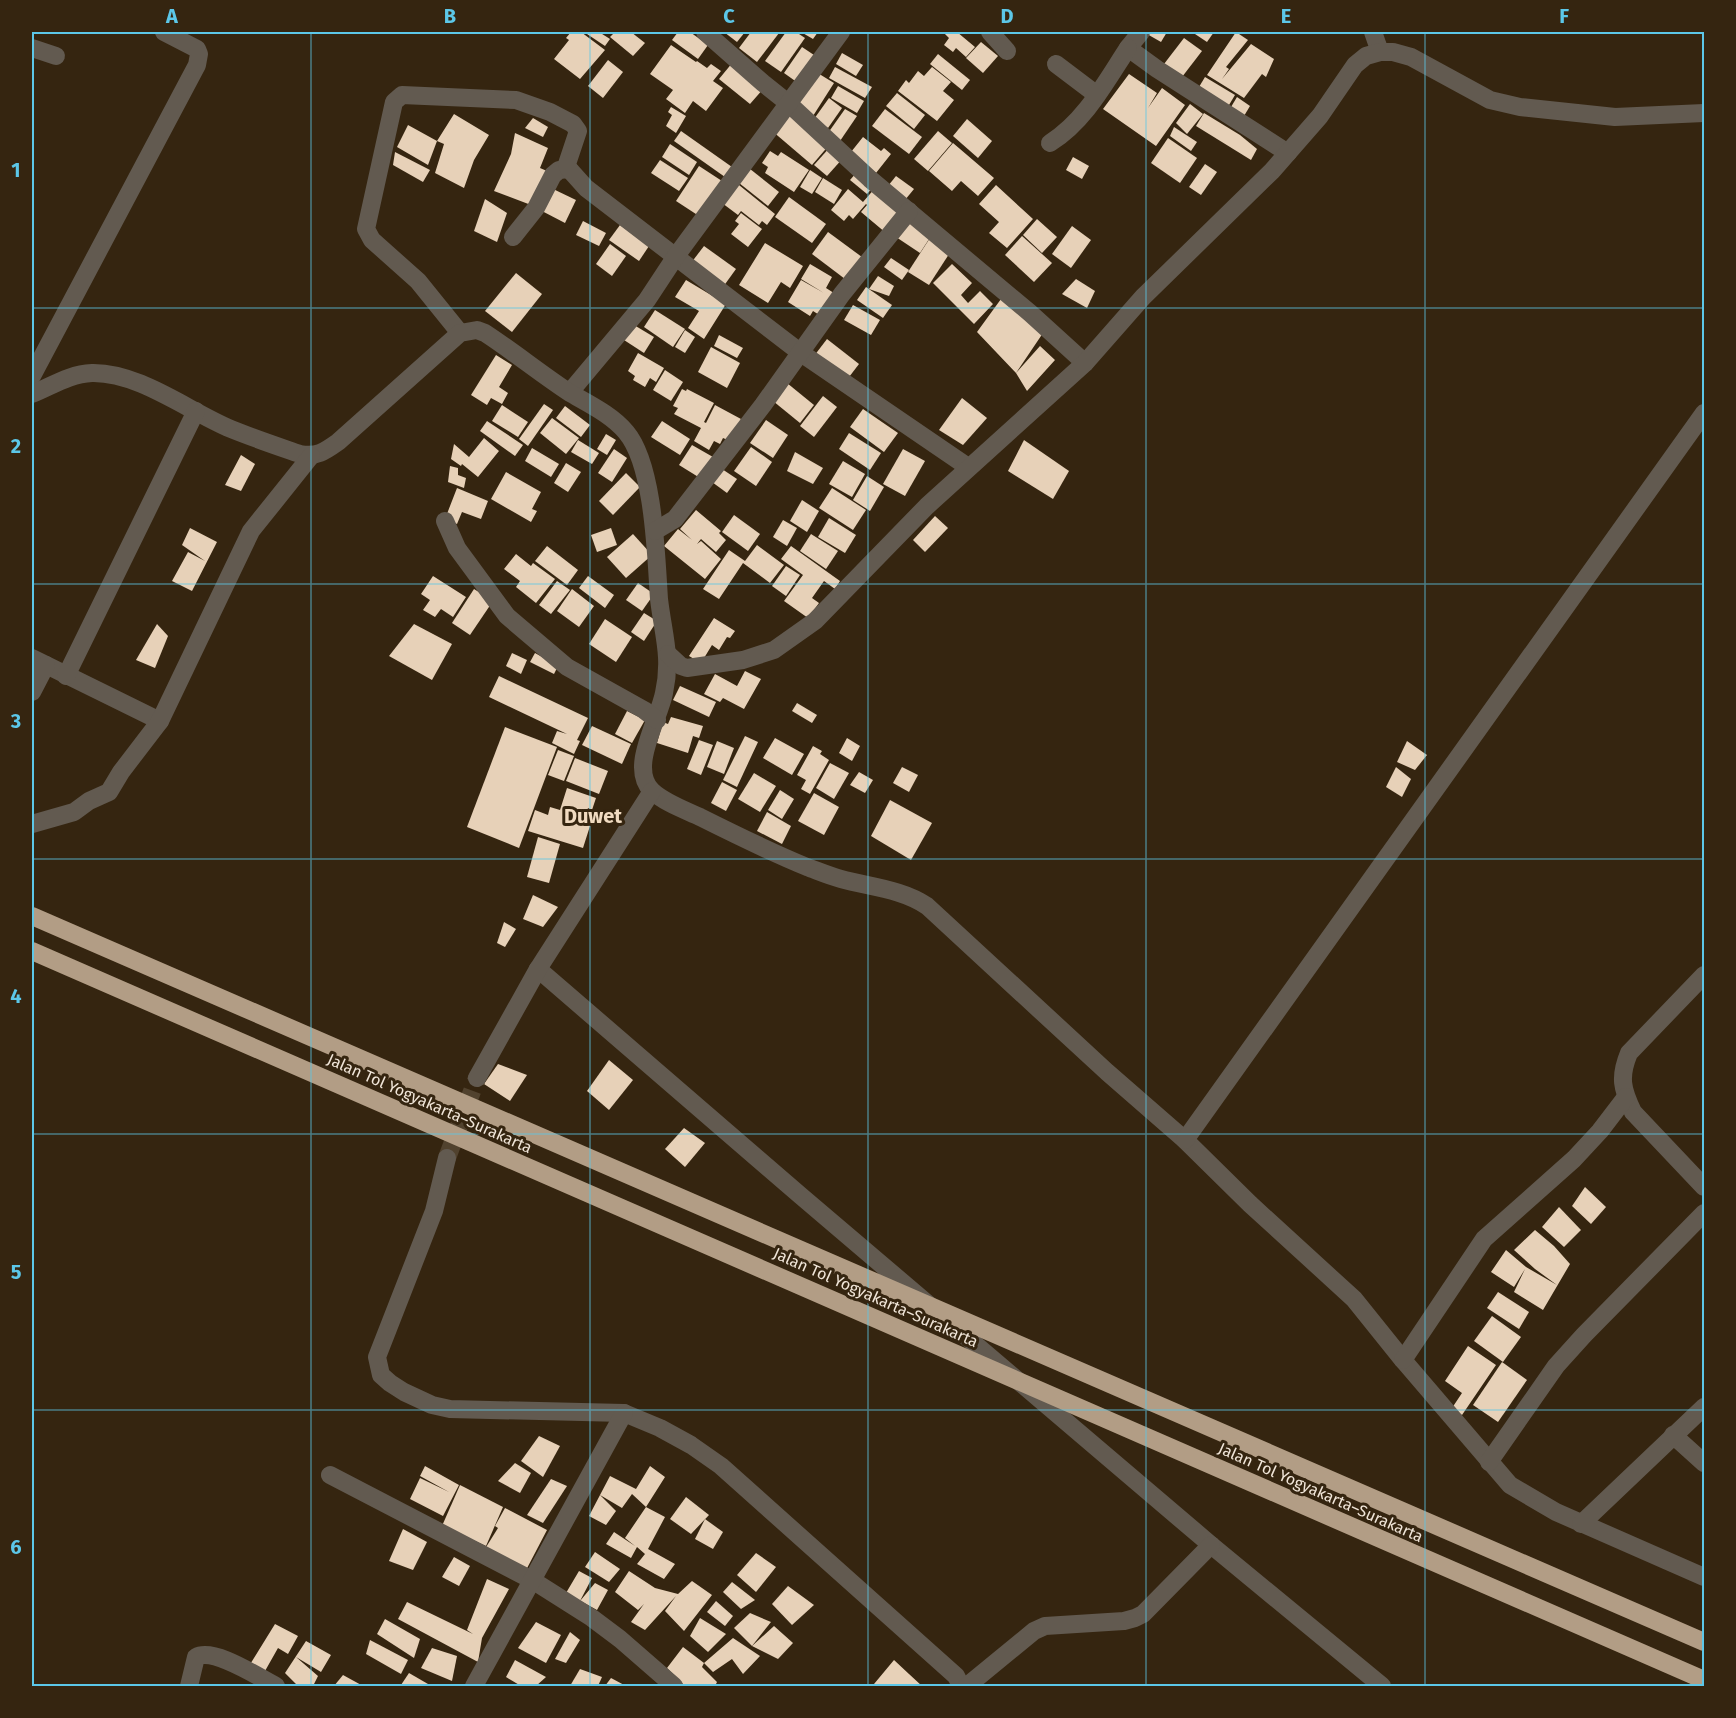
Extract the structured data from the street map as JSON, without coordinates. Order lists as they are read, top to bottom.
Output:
{
  "streets": {
    "highway": ["Jalan Tol Yogyakarta–Surakarta"]
  },
  "districts": ["Duwet"],
  "grid": {
    "columns": [
      "A",
      "B",
      "C",
      "D",
      "E",
      "F"
    ],
    "rows": [
      "1",
      "2",
      "3",
      "4",
      "5",
      "6"
    ]
  }
}
